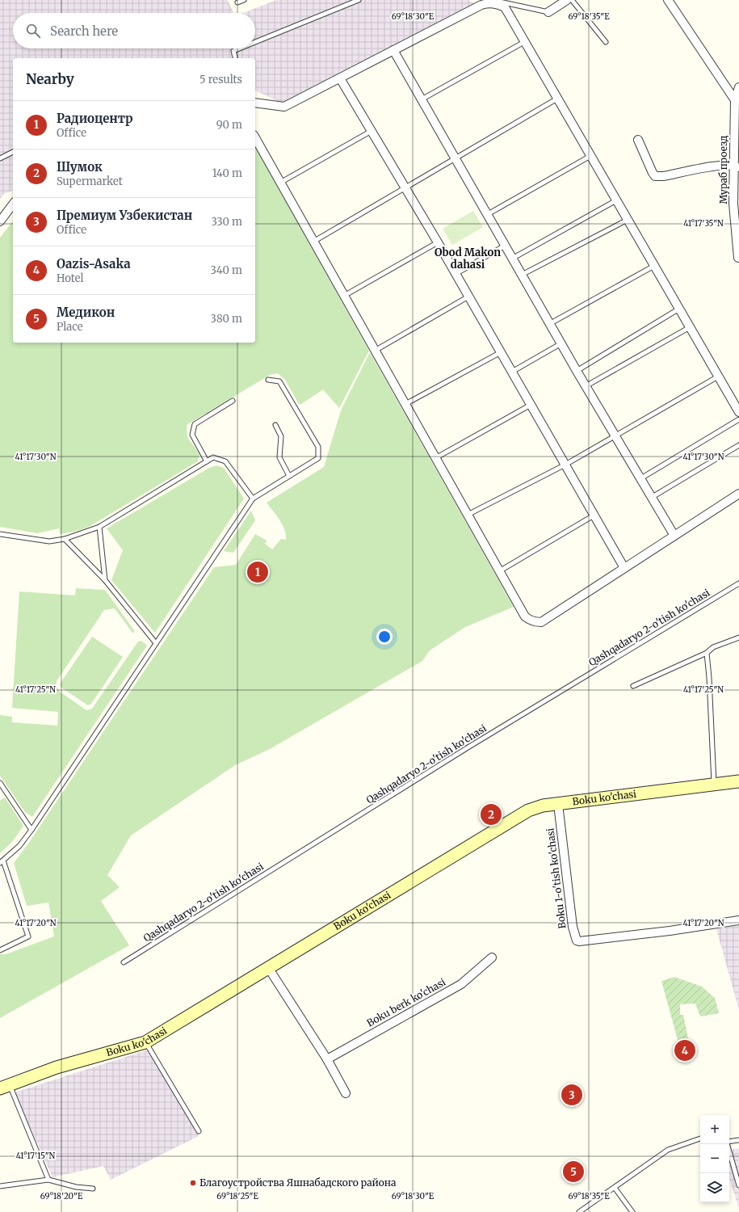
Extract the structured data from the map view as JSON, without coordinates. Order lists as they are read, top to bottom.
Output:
{
  "streets": {
    "street": [
      "Мураб проезд",
      "Boku ko'chasi",
      "Boku 1-o'tish ko'chasi",
      "Boku berk ko'chasi"
    ],
    "lane": ["Qashqadaryo 2-o'tish ko'chasi"]
  },
  "crossings": [
    ["Boku ko'chasi", "Boku 1-o'tish ko'chasi"]
  ],
  "districts": ["Obod Makon dahasi"],
  "places": ["Благоустройства Яшнабадского района"],
  "page": {
    "search": "Search here",
    "heading": ["Nearby", "5 results"],
    "list": [
      {
        "mark": "1",
        "name": "Радиоцентр",
        "note": "Office",
        "value": "90 m"
      },
      {
        "mark": "2",
        "name": "Шумок",
        "note": "Supermarket",
        "value": "140 m"
      },
      {
        "mark": "3",
        "name": "Премиум Узбекистан",
        "note": "Office",
        "value": "330 m"
      },
      {
        "mark": "4",
        "name": "Oazis-Asaka",
        "note": "Hotel",
        "value": "340 m"
      },
      {
        "mark": "5",
        "name": "Медикон",
        "note": "Place",
        "value": "380 m"
      }
    ],
    "pins": [
      "1",
      "2",
      "4",
      "3",
      "5"
    ],
    "map_buttons": ["+", "−"]
  },
  "coordinates": [
    "69°18'30\"E",
    "69°18'35\"E",
    "41°17'35\"N",
    "41°17'30\"N",
    "41°17'25\"N",
    "41°17'20\"N",
    "41°17'15\"N",
    "69°18'20\"E",
    "69°18'25\"E"
  ]
}
